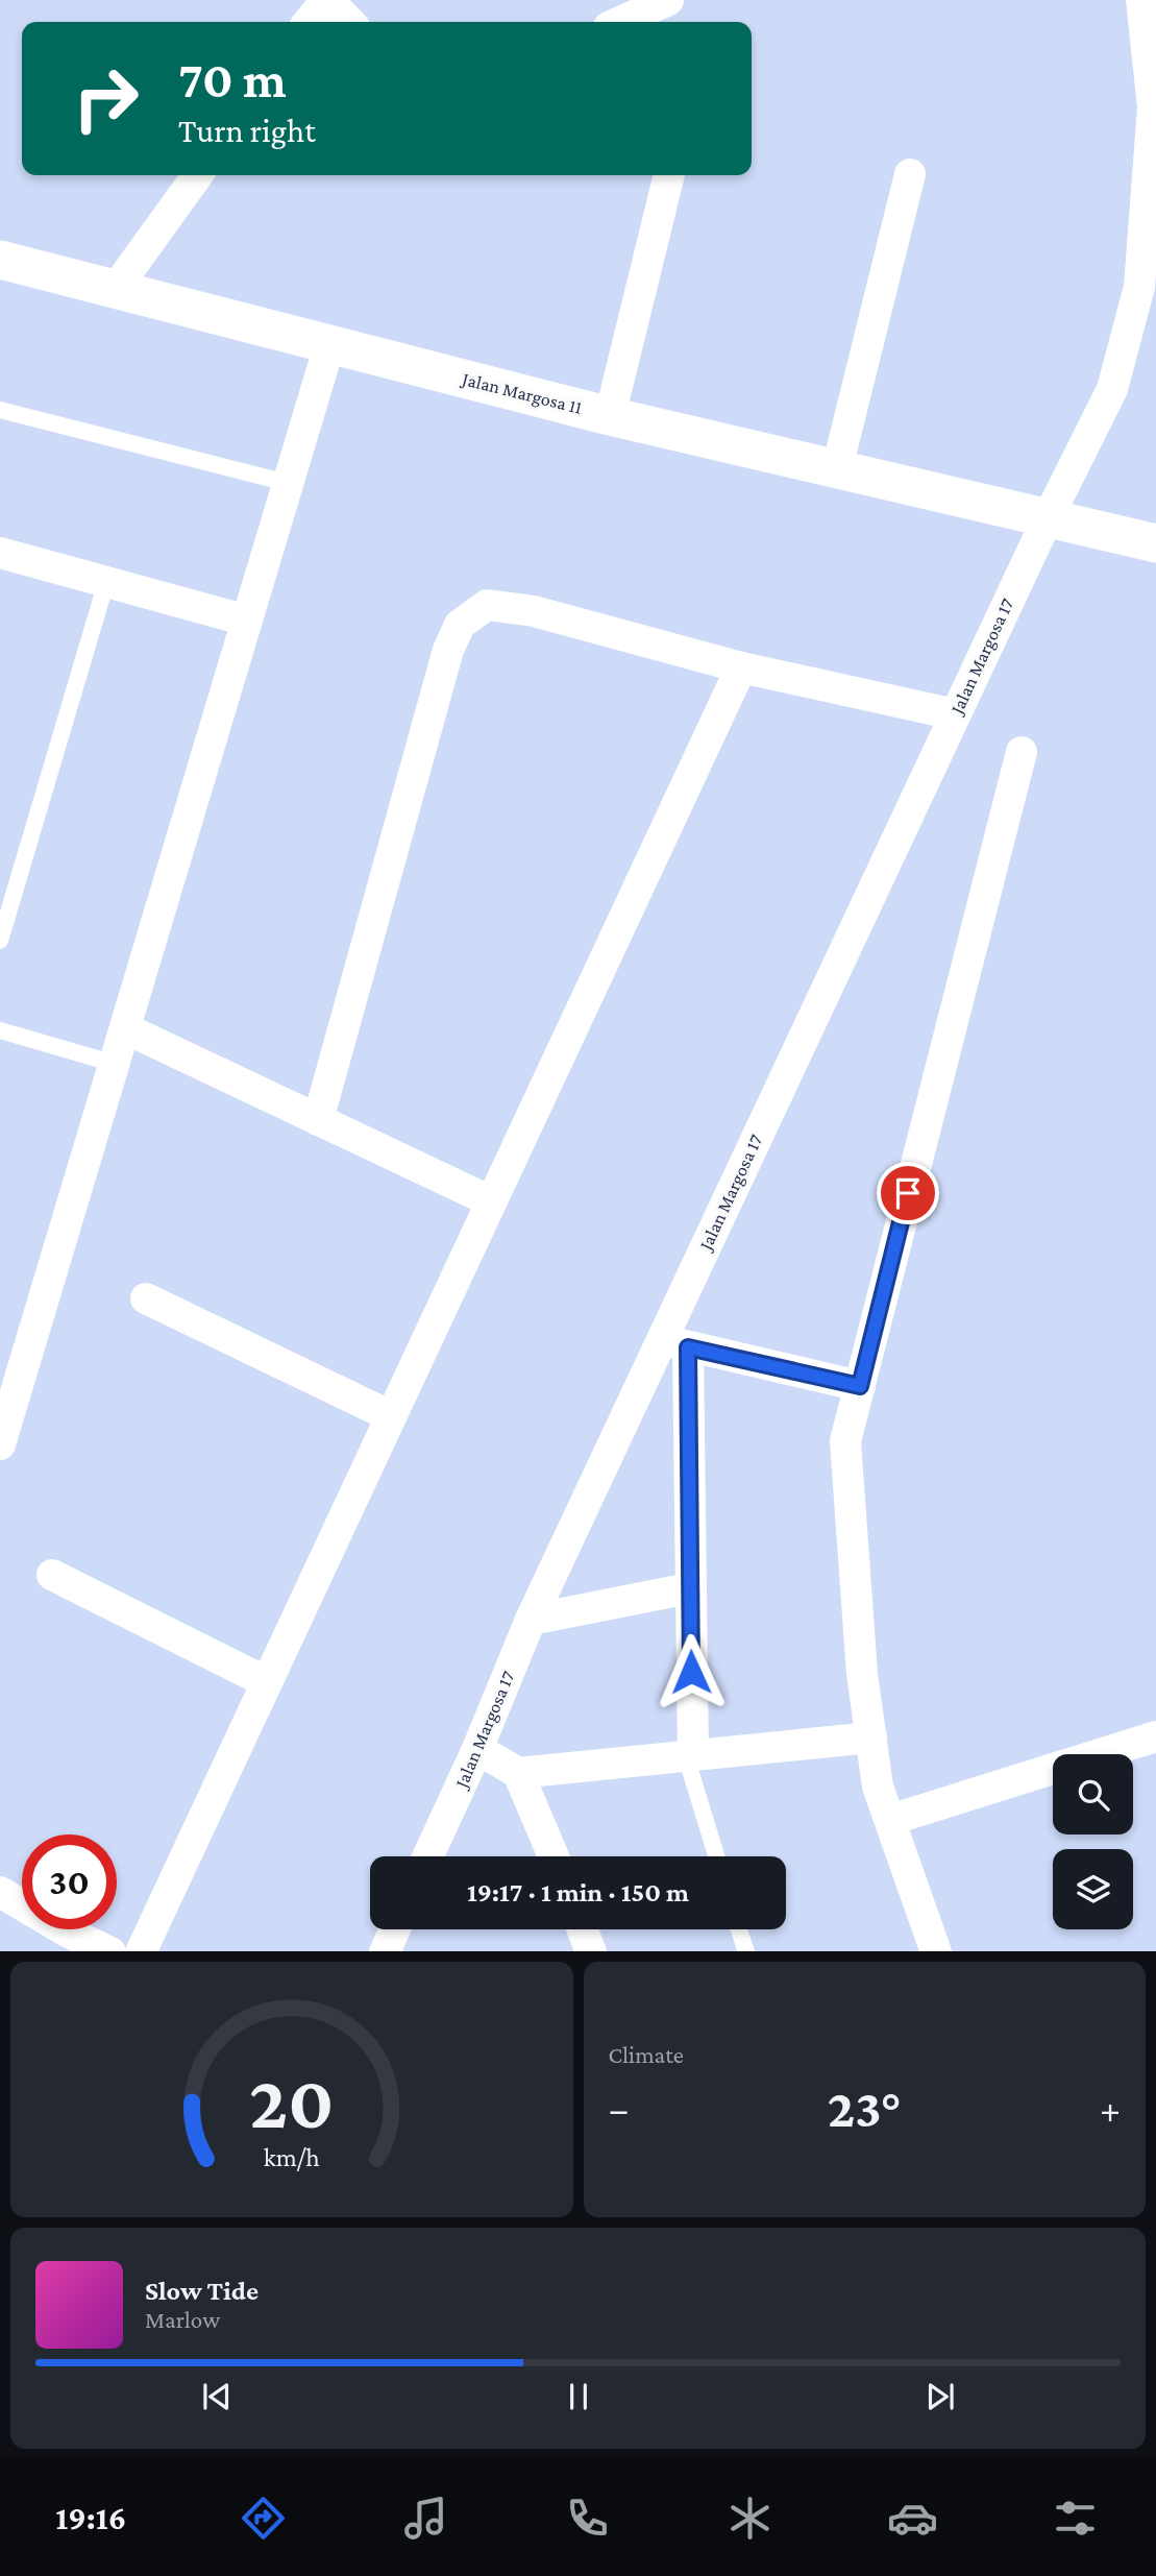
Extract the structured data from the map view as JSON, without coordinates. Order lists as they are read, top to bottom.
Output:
{
  "streets": {
    "street": ["Jalan Margosa 11", "Jalan Margosa 17"]
  },
  "crossings": [
    ["Jalan Margosa 11", "Jalan Margosa 17"]
  ],
  "page": {
    "turn": ["70 m", "Turn right"],
    "limit": "30",
    "trip": "19:17 · 1 min · 150 m",
    "tile": "Climate",
    "heat": ["−", "23°", "+"],
    "song": ["Slow Tide", "Marlow"],
    "tabs": "19:16",
    "gauge": ["20", "km/h"]
  }
}
